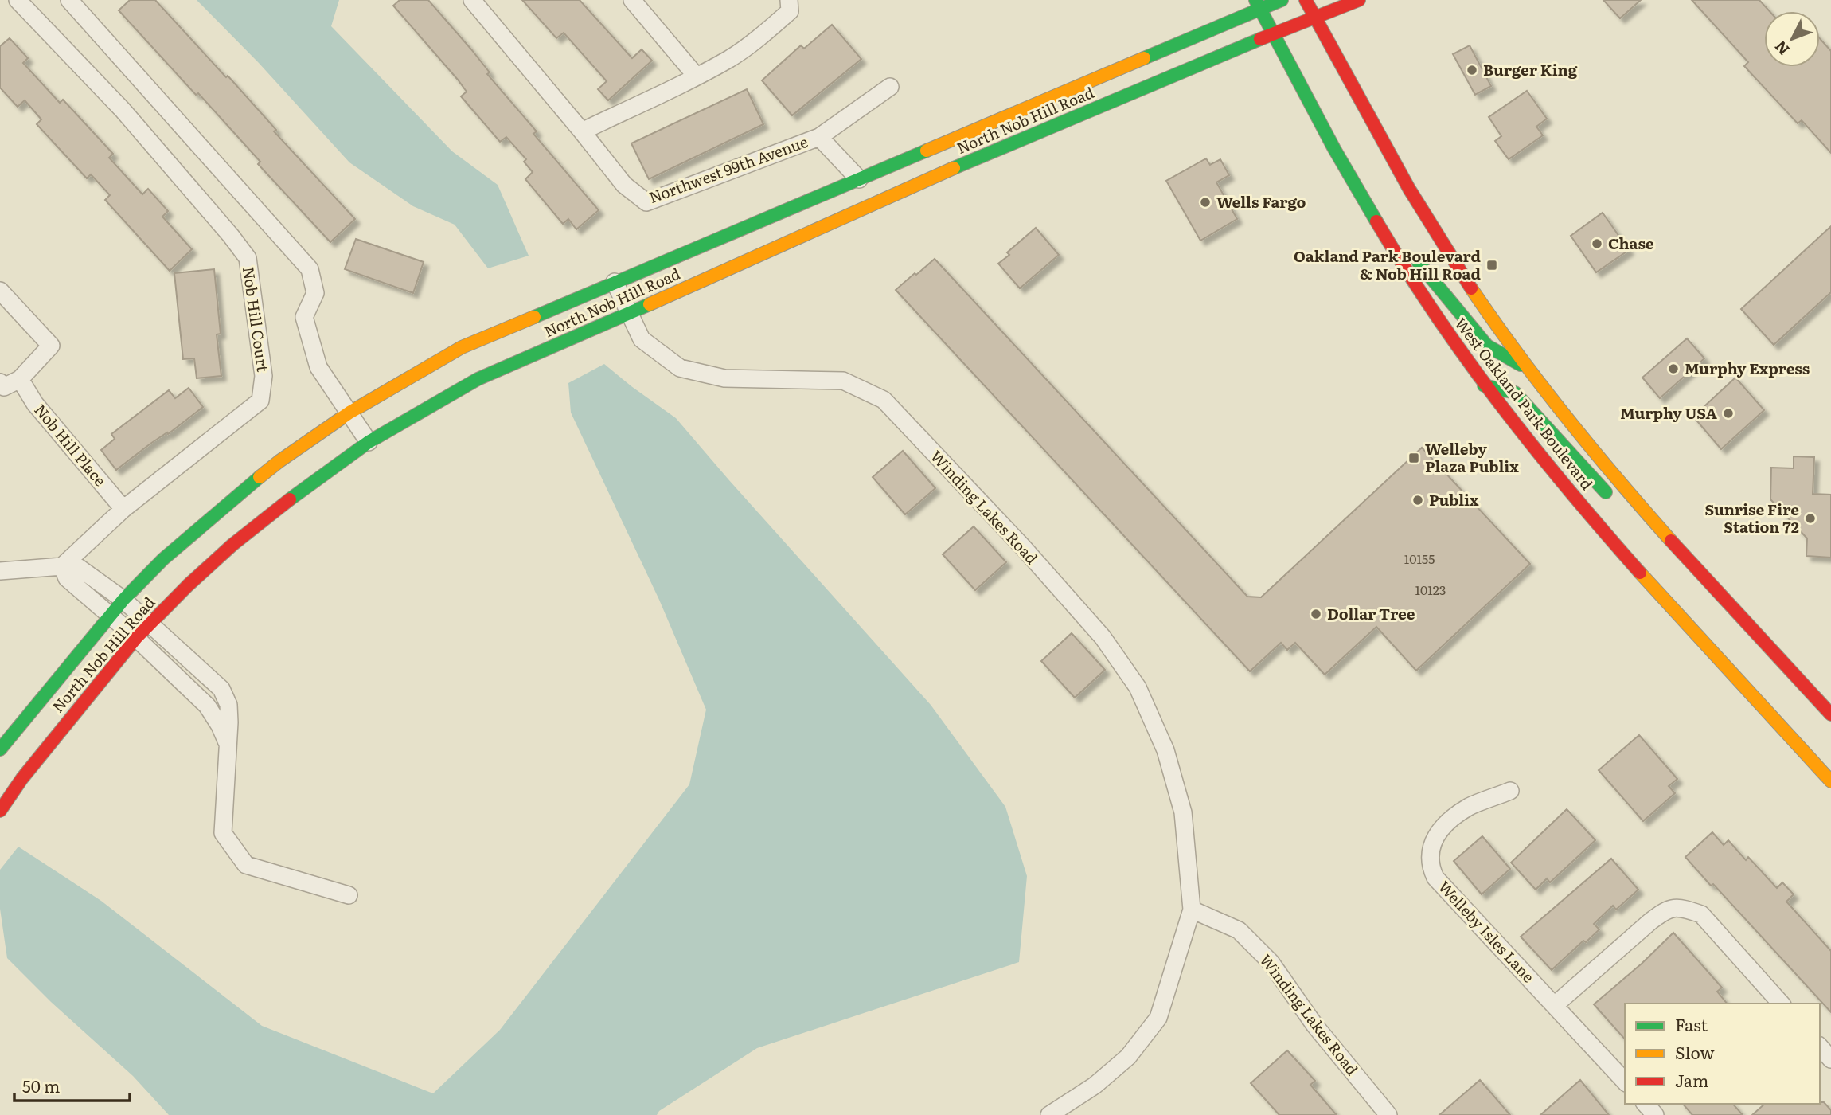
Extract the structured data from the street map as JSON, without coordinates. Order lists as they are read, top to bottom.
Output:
{
  "streets": {
    "main road": ["North Nob Hill Road", "West Oakland Park Boulevard"],
    "street": [
      "Northwest 99th Avenue",
      "Nob Hill Court",
      "Nob Hill Place",
      "Winding Lakes Road",
      "Welleby Isles Lane"
    ]
  },
  "crossings": [
    ["North Nob Hill Road", "West Oakland Park Boulevard"],
    ["North Nob Hill Road", "Winding Lakes Road"],
    ["Nob Hill Court", "Nob Hill Place"]
  ],
  "places": {
    "other": [
      "Burger King",
      "Wells Fargo",
      "Chase",
      "Murphy Express",
      "Murphy USA",
      "Publix",
      "Sunrise Fire Station 72",
      "Dollar Tree"
    ],
    "transit": ["Oakland Park Boulevard & Nob Hill Road", "Welleby Plaza Publix"]
  },
  "house_numbers": ["10155", "10123"],
  "legend": ["Fast", "Slow", "Jam"],
  "scale_bar": "50 m",
  "north": "bottom left"
}
